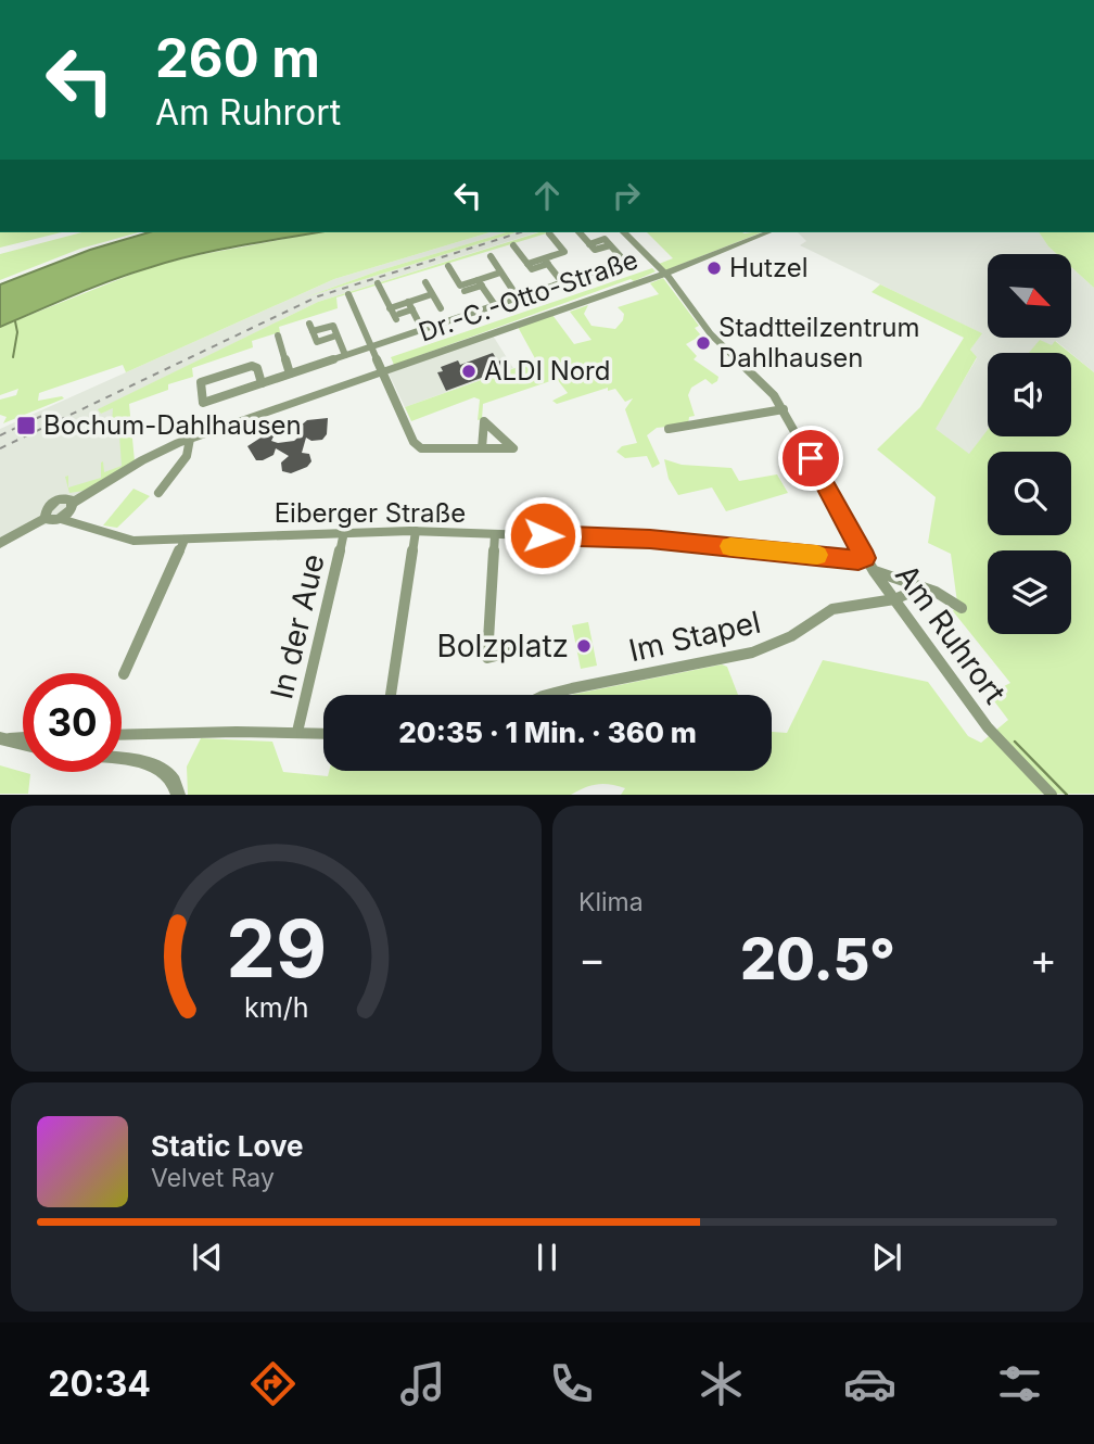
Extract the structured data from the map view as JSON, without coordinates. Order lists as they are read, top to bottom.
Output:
{
  "streets": {
    "street": [
      "Dr.-C.-Otto-Straße",
      "Eiberger Straße",
      "In der Aue",
      "Am Ruhrort",
      "Im Stapel"
    ]
  },
  "crossings": [
    ["Dr.-C.-Otto-Straße", "Eiberger Straße"],
    ["Dr.-C.-Otto-Straße", "Am Ruhrort"],
    ["Eiberger Straße", "In der Aue"],
    ["Eiberger Straße", "Am Ruhrort"],
    ["Am Ruhrort", "Im Stapel"]
  ],
  "places": {
    "other": [
      "Hutzel",
      "Stadtteilzentrum Dahlhausen",
      "ALDI Nord",
      "Bolzplatz"
    ],
    "transit": ["Bochum-Dahlhausen"]
  },
  "north": "bottom right",
  "page": {
    "turn": ["260 m", "Am Ruhrort"],
    "limit": "30",
    "trip": "20:35 · 1 Min. · 360 m",
    "tile": "Klima",
    "heat": ["−", "20.5°", "+"],
    "song": ["Static Love", "Velvet Ray"],
    "tabs": "20:34",
    "gauge": ["29", "km/h"]
  }
}
